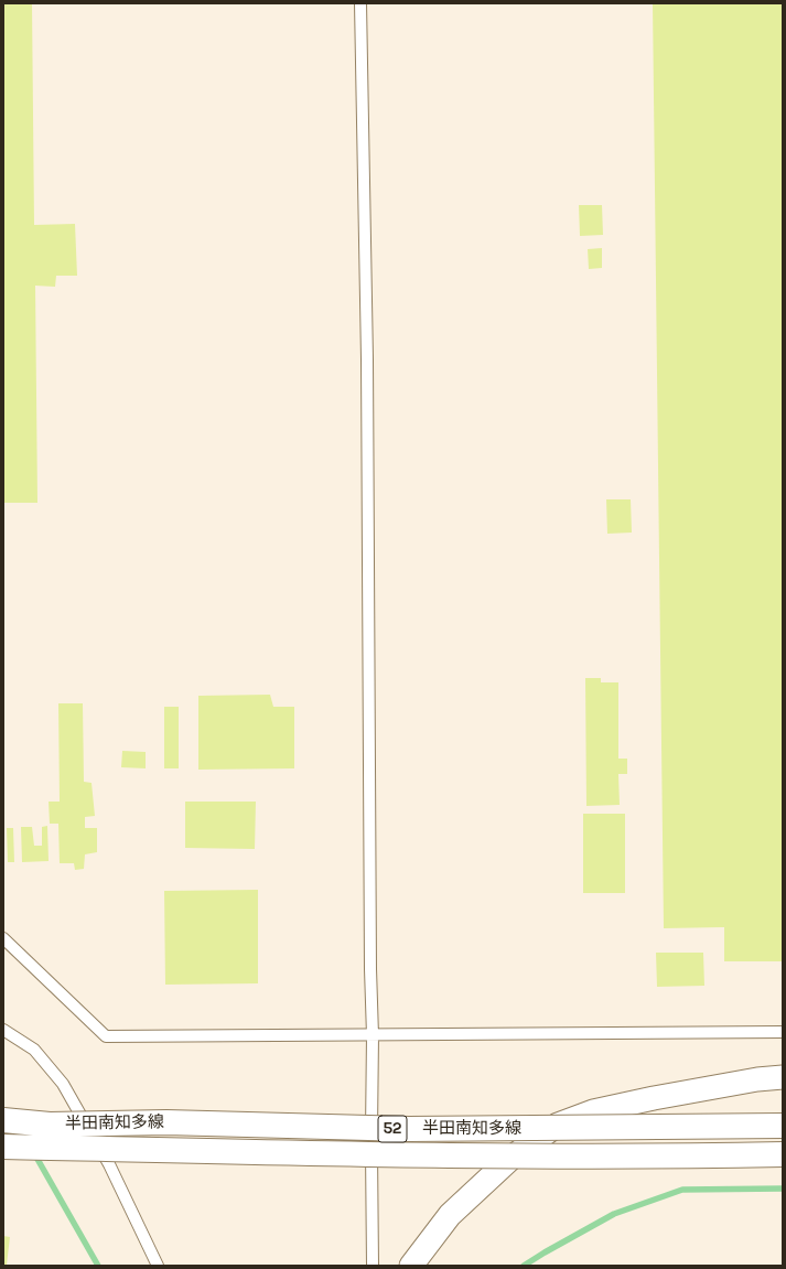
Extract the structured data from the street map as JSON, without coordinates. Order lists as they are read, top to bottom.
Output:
{
  "streets": {
    "main road": ["半田南知多線", "52"]
  }
}
